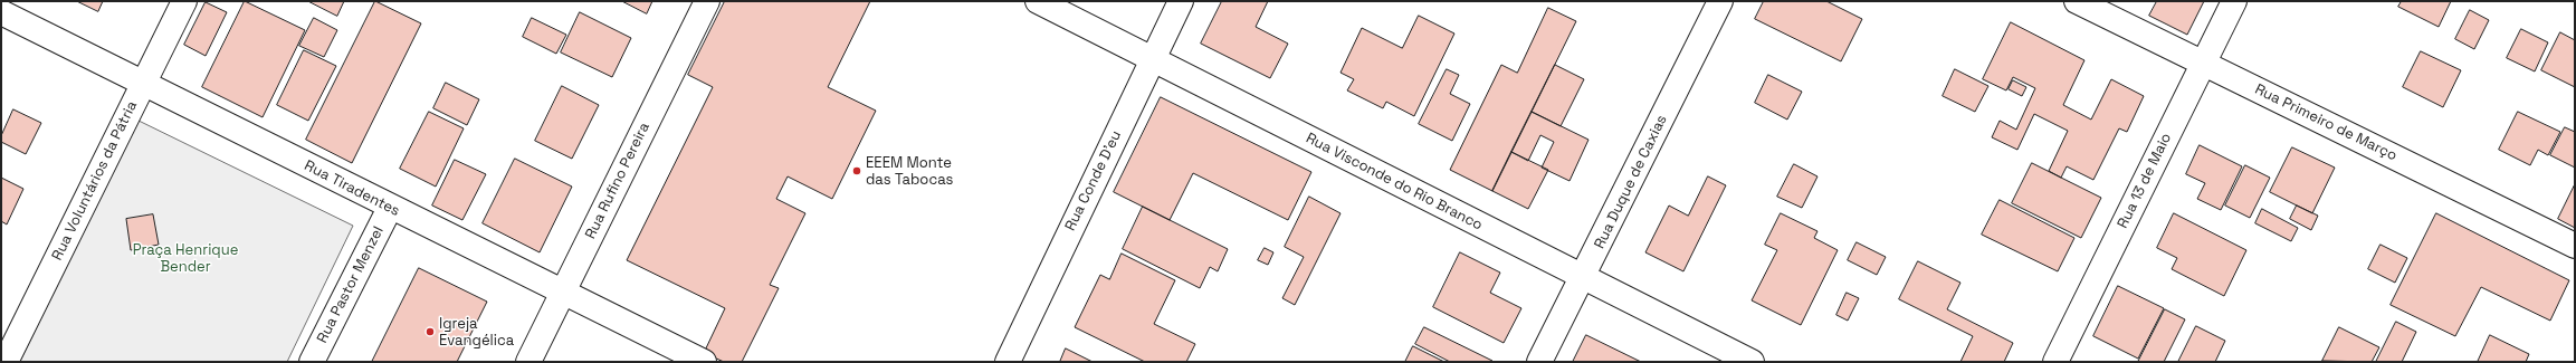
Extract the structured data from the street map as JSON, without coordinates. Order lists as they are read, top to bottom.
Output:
{
  "streets": {
    "street": [
      "Rua Primeiro de Março",
      "Rua Voluntários da Pátria",
      "Rua Rufino Pereira",
      "Rua Conde D'eu",
      "Rua 13 de Maio",
      "Rua Visconde do Rio Branco",
      "Rua Duque de Caxias",
      "Rua Tiradentes",
      "Rua Pastor Menzel"
    ]
  },
  "crossings": [
    ["Rua Primeiro de Março", "Rua 13 de Maio"],
    ["Rua Voluntários da Pátria", "Rua Tiradentes"],
    ["Rua Rufino Pereira", "Rua Tiradentes"],
    ["Rua Conde D'eu", "Rua Visconde do Rio Branco"],
    ["Rua Visconde do Rio Branco", "Rua Duque de Caxias"],
    ["Rua Tiradentes", "Rua Pastor Menzel"]
  ],
  "parks": ["Praça Henrique Bender"],
  "places": ["EEEM Monte das Tabocas", "Igreja Evangélica"]
}
